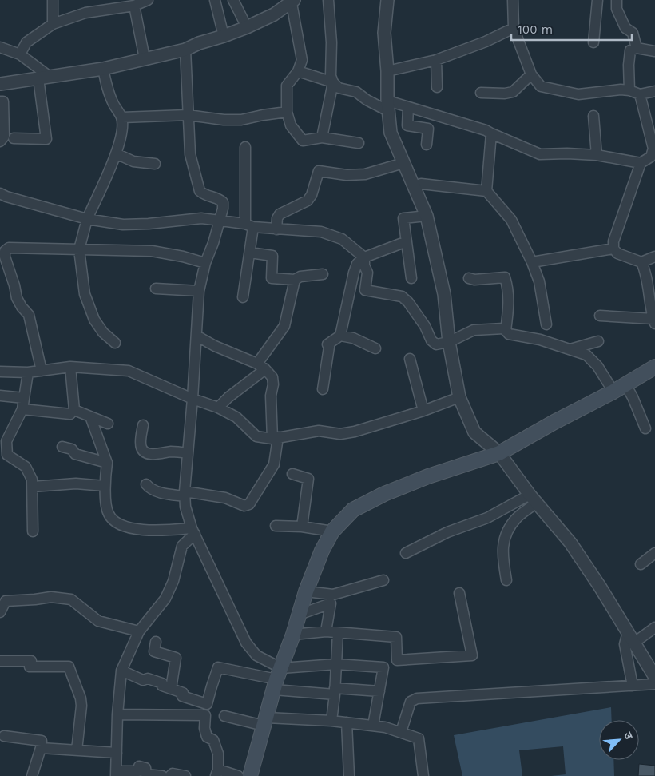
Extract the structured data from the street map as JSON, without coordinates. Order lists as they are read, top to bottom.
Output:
{
  "scale_bar": "100 m",
  "north": "top right"
}
